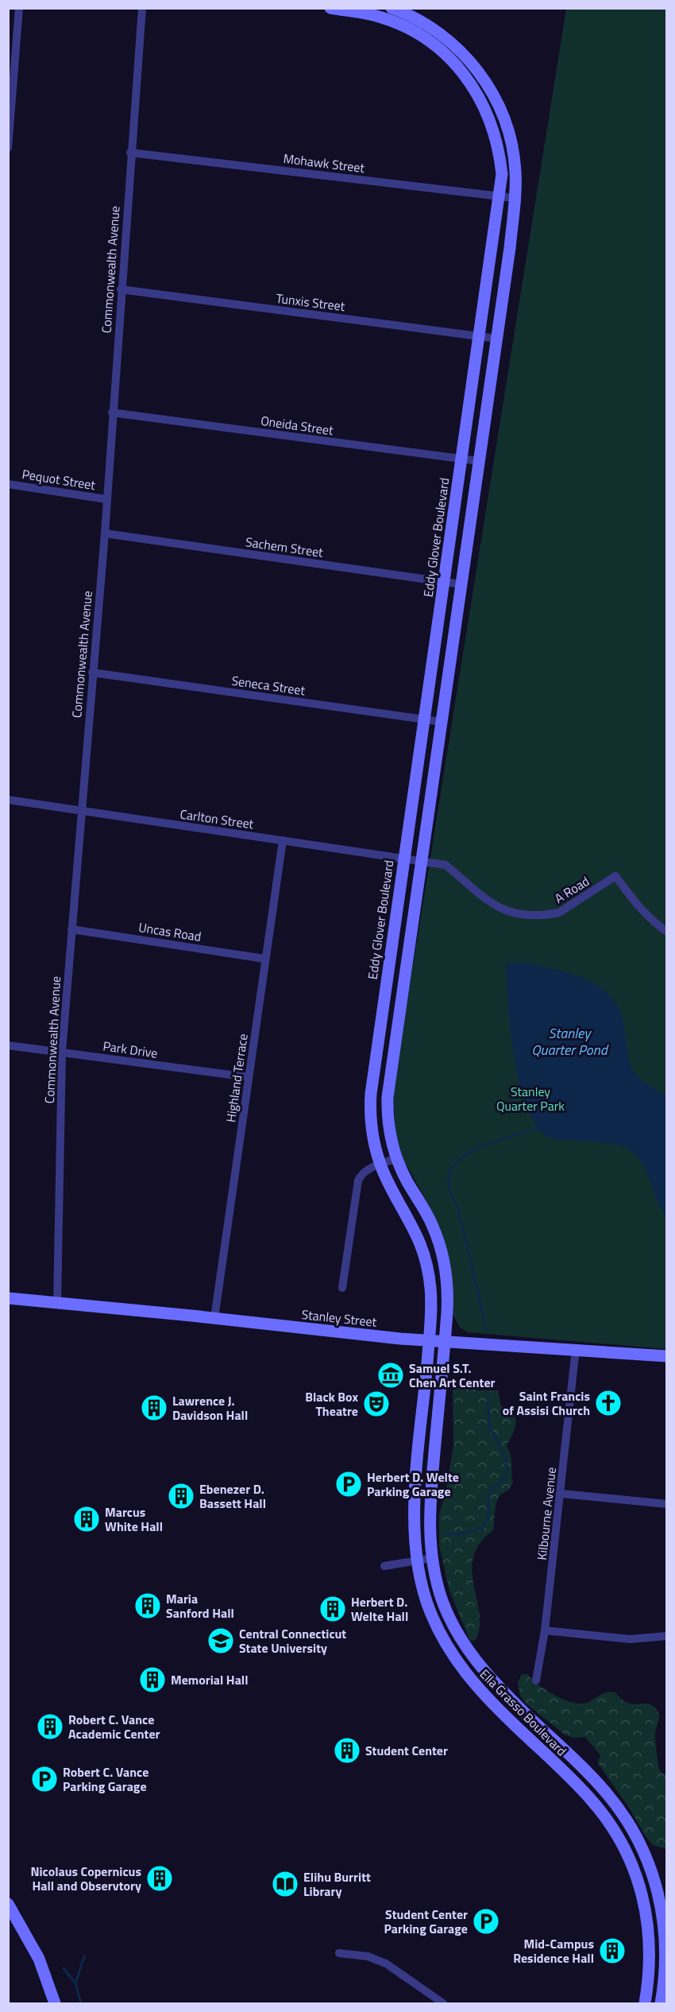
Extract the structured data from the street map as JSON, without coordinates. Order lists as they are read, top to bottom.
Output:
{
  "streets": {
    "street": [
      "Mohawk Street",
      "Commonwealth Avenue",
      "Tunxis Street",
      "Oneida Street",
      "Pequot Street",
      "Eddy Glover Boulevard",
      "Sachem Street",
      "Seneca Street",
      "Carlton Street",
      "A Road",
      "Uncas Road",
      "Park Drive",
      "Highland Terrace",
      "Stanley Street",
      "Kilbourne Avenue",
      "Ella Grasso Boulevard"
    ]
  },
  "crossings": [
    ["Mohawk Street", "Commonwealth Avenue"],
    ["Mohawk Street", "Eddy Glover Boulevard"],
    ["Commonwealth Avenue", "Tunxis Street"],
    ["Commonwealth Avenue", "Oneida Street"],
    ["Commonwealth Avenue", "Pequot Street"],
    ["Commonwealth Avenue", "Sachem Street"],
    ["Commonwealth Avenue", "Seneca Street"],
    ["Commonwealth Avenue", "Carlton Street"],
    ["Commonwealth Avenue", "Uncas Road"],
    ["Commonwealth Avenue", "Park Drive"],
    ["Commonwealth Avenue", "Stanley Street"],
    ["Tunxis Street", "Eddy Glover Boulevard"],
    ["Oneida Street", "Eddy Glover Boulevard"],
    ["Eddy Glover Boulevard", "Sachem Street"],
    ["Eddy Glover Boulevard", "Seneca Street"],
    ["Eddy Glover Boulevard", "Carlton Street"],
    ["Eddy Glover Boulevard", "Stanley Street"],
    ["Eddy Glover Boulevard", "Ella Grasso Boulevard"],
    ["Carlton Street", "A Road"],
    ["Carlton Street", "Highland Terrace"],
    ["Uncas Road", "Highland Terrace"],
    ["Park Drive", "Highland Terrace"],
    ["Highland Terrace", "Stanley Street"],
    ["Stanley Street", "Kilbourne Avenue"],
    ["Stanley Street", "Ella Grasso Boulevard"]
  ],
  "water": ["Stanley Quarter Pond"],
  "parks": ["Stanley Quarter Park"],
  "places": {
    "museum": ["Samuel S.T. Chen Art Center"],
    "church": ["Saint Francis of Assisi Church"],
    "theatre": ["Black Box Theatre"],
    "building": [
      "Lawrence J. Davidson Hall",
      "Ebenezer D. Bassett Hall",
      "Marcus White Hall",
      "Maria Sanford Hall",
      "Herbert D. Welte Hall",
      "Memorial Hall",
      "Robert C. Vance Academic Center",
      "Student Center",
      "Nicolaus Copernicus Hall and Observtory",
      "Mid-Campus Residence Hall"
    ],
    "parking": ["Herbert D. Welte Parking Garage", "Robert C. Vance Parking Garage", "Student Center Parking Garage"],
    "school or university": ["Central Connecticut State University"],
    "library": ["Elihu Burritt Library"]
  }
}
